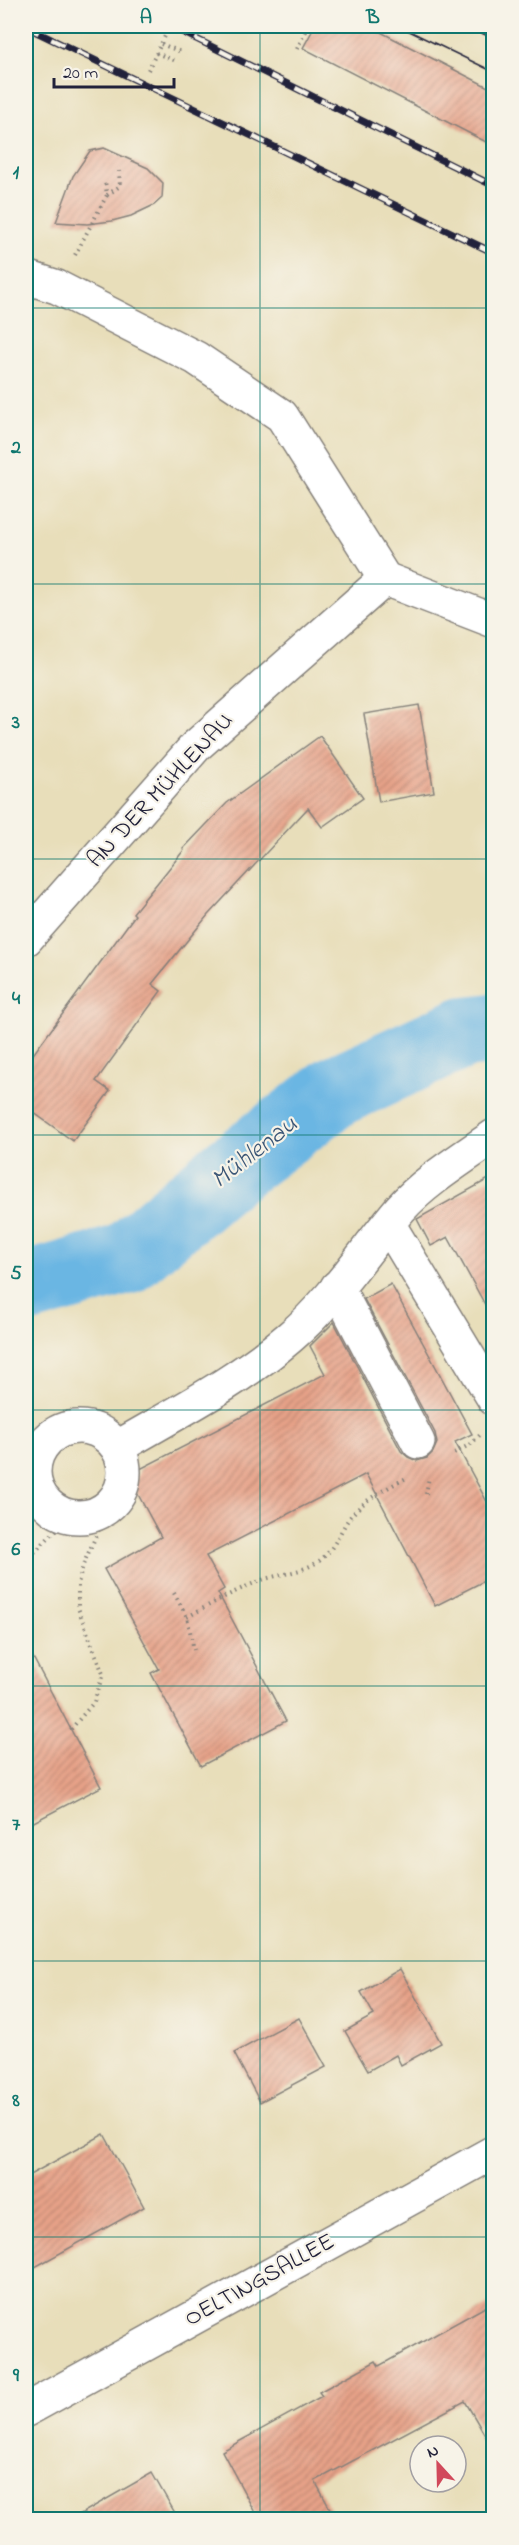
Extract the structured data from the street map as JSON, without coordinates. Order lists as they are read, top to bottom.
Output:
{
  "streets": {
    "street": ["AN DER MÜHLENAU", "OELTINGSALLEE"]
  },
  "water": ["Mühlenau"],
  "scale_bar": "20 m",
  "north": "top",
  "grid": {
    "columns": ["A", "B"],
    "rows": [
      "1",
      "2",
      "3",
      "4",
      "5",
      "6",
      "7",
      "8",
      "9"
    ]
  }
}
